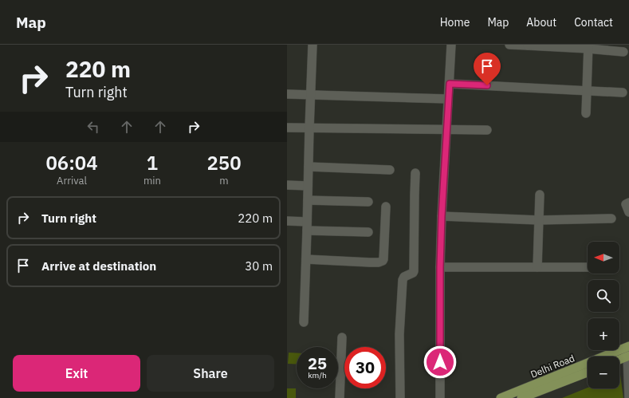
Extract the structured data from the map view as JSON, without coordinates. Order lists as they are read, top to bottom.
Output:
{
  "streets": {
    "main road": ["Delhi Road"]
  },
  "north": "left",
  "page": {
    "header": "Map",
    "nav": [
      "Home",
      "Map",
      "About",
      "Contact"
    ],
    "turn": ["220 m", "Turn right"],
    "eta": [
      "06:04",
      "Arrival",
      "1",
      "min",
      "250",
      "m"
    ],
    "list": [
      {
        "name": "Turn right",
        "value": "220 m"
      },
      {
        "name": "Arrive at destination",
        "value": "30 m"
      }
    ],
    "map_buttons": ["+", "−"],
    "speed": "25 km/h",
    "limit": "30",
    "buttons": ["Exit", "Share"]
  }
}
